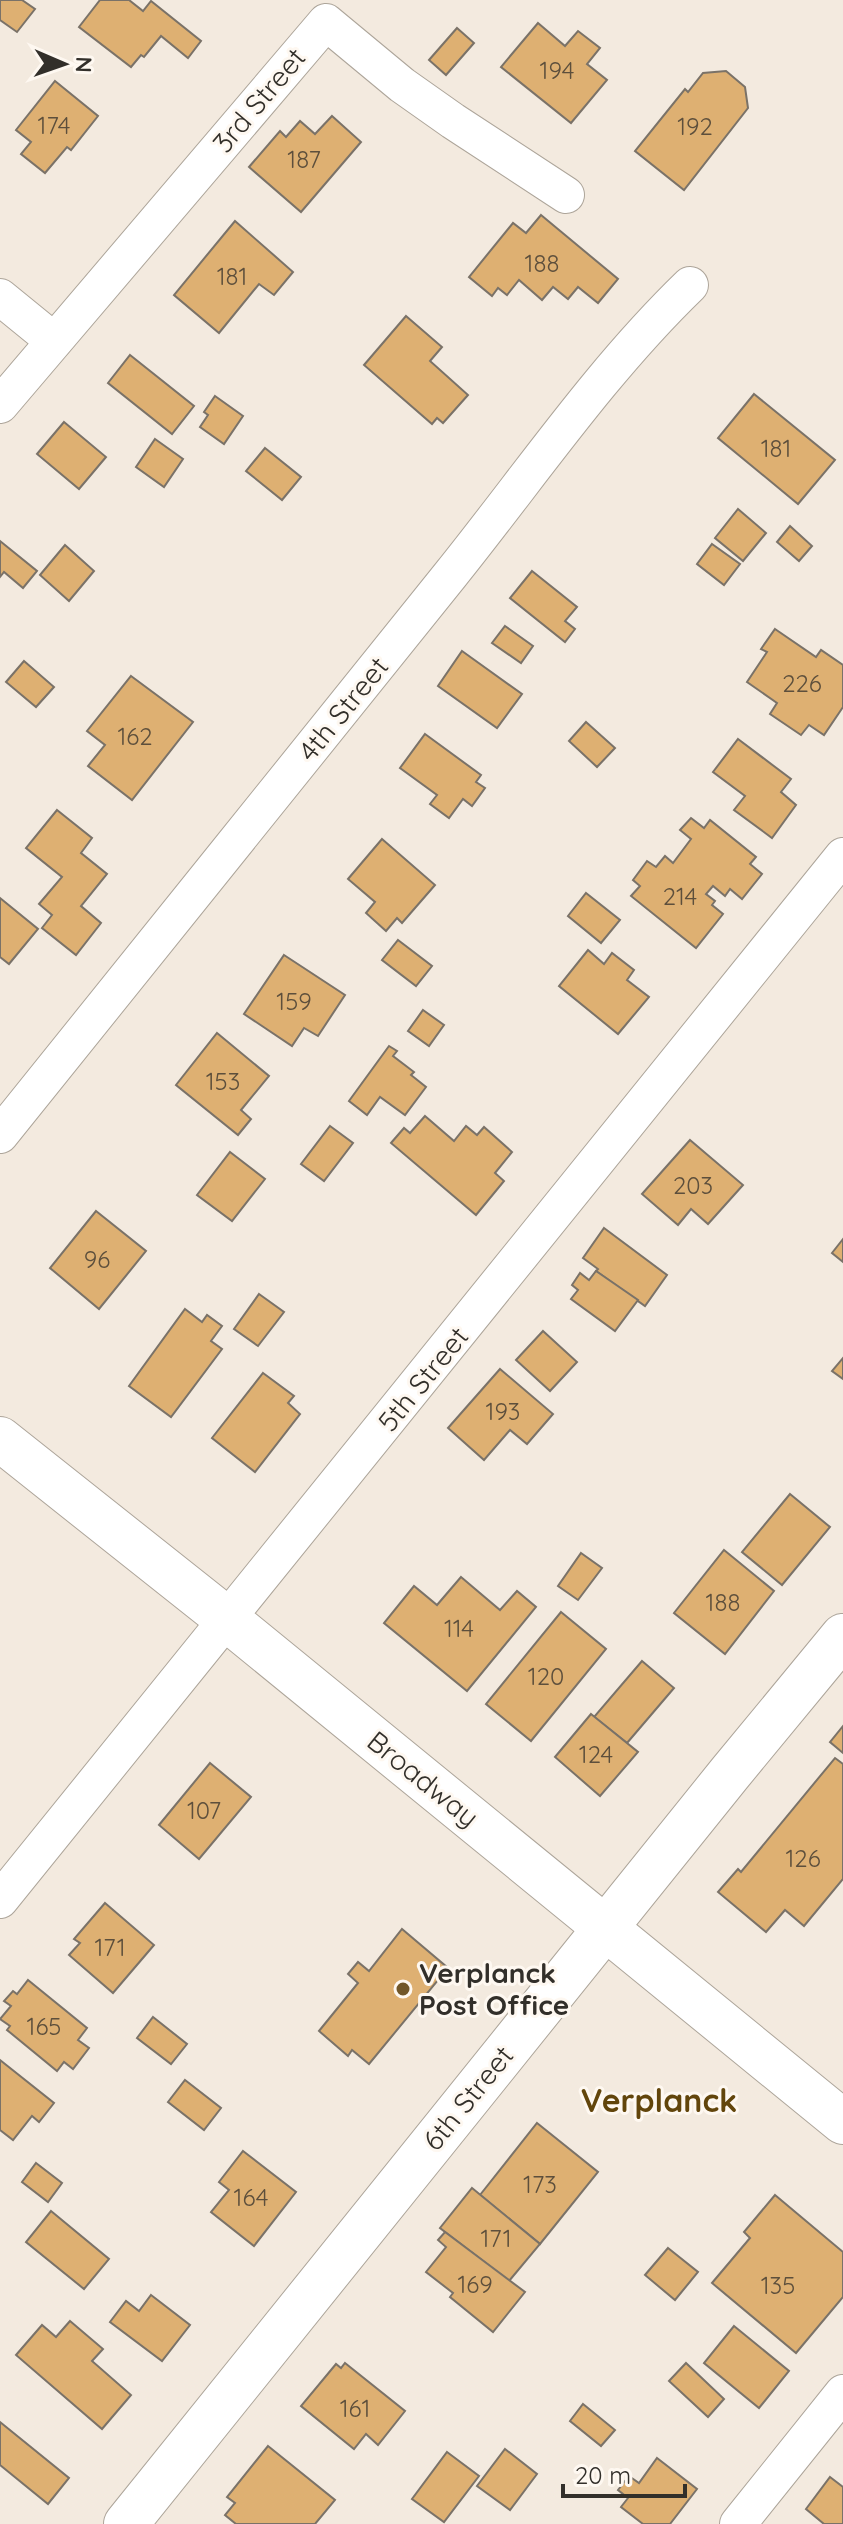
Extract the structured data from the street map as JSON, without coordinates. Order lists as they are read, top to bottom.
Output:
{
  "streets": {
    "street": [
      "3rd Street",
      "4th Street",
      "5th Street",
      "Broadway",
      "6th Street"
    ]
  },
  "crossings": [
    ["5th Street", "Broadway"],
    ["Broadway", "6th Street"]
  ],
  "districts": ["Verplanck"],
  "places": ["Verplanck Post Office"],
  "house_numbers": [
    "194",
    "174",
    "192",
    "187",
    "188",
    "181",
    "181",
    "226",
    "162",
    "214",
    "159",
    "153",
    "203",
    "96",
    "193",
    "188",
    "114",
    "120",
    "124",
    "107",
    "126",
    "171",
    "165",
    "173",
    "164",
    "171",
    "169",
    "135",
    "161"
  ],
  "scale_bar": "20 m",
  "north": "right"
}
